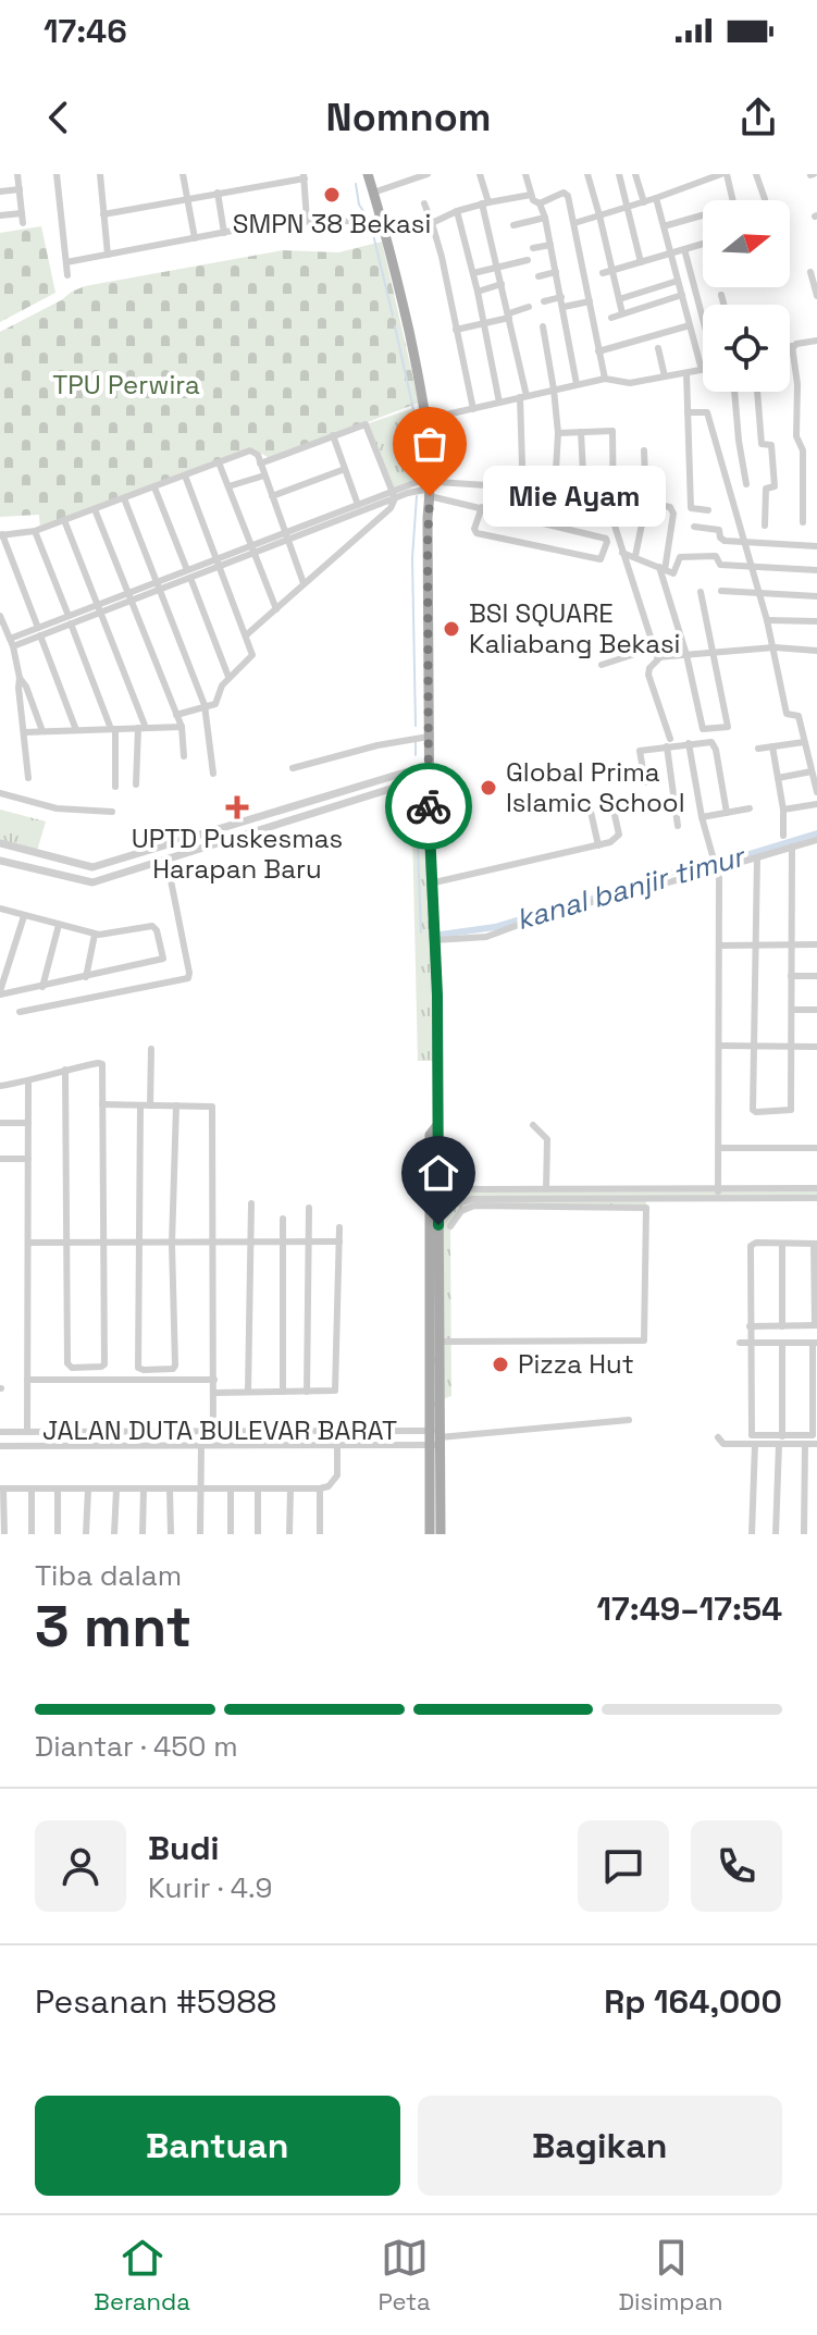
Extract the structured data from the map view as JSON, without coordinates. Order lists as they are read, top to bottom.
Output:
{
  "streets": {
    "street": ["JALAN DUTA BULEVAR BARAT"]
  },
  "water": ["kanal banjir timur"],
  "parks": ["TPU Perwira"],
  "places": {
    "other": [
      "SMPN 38 Bekasi",
      "Mie Ayam",
      "BSI SQUARE Kaliabang Bekasi",
      "Global Prima Islamic School",
      "Pizza Hut"
    ],
    "health": ["UPTD Puskesmas Harapan Baru"]
  },
  "north": "right",
  "page": {
    "status": "17:46",
    "header": "Nomnom",
    "bubble": "Mie Ayam",
    "heading": ["3 mnt", "Tiba dalam", "17:49–17:54"],
    "panel": [
      "Budi",
      "Kurir · 4.9",
      "Pesanan #5988",
      "Rp 164,000"
    ],
    "bar": "Diantar · 450 m",
    "buttons": ["Bantuan", "Bagikan"],
    "tabs": ["Beranda", "Peta", "Disimpan"]
  }
}
